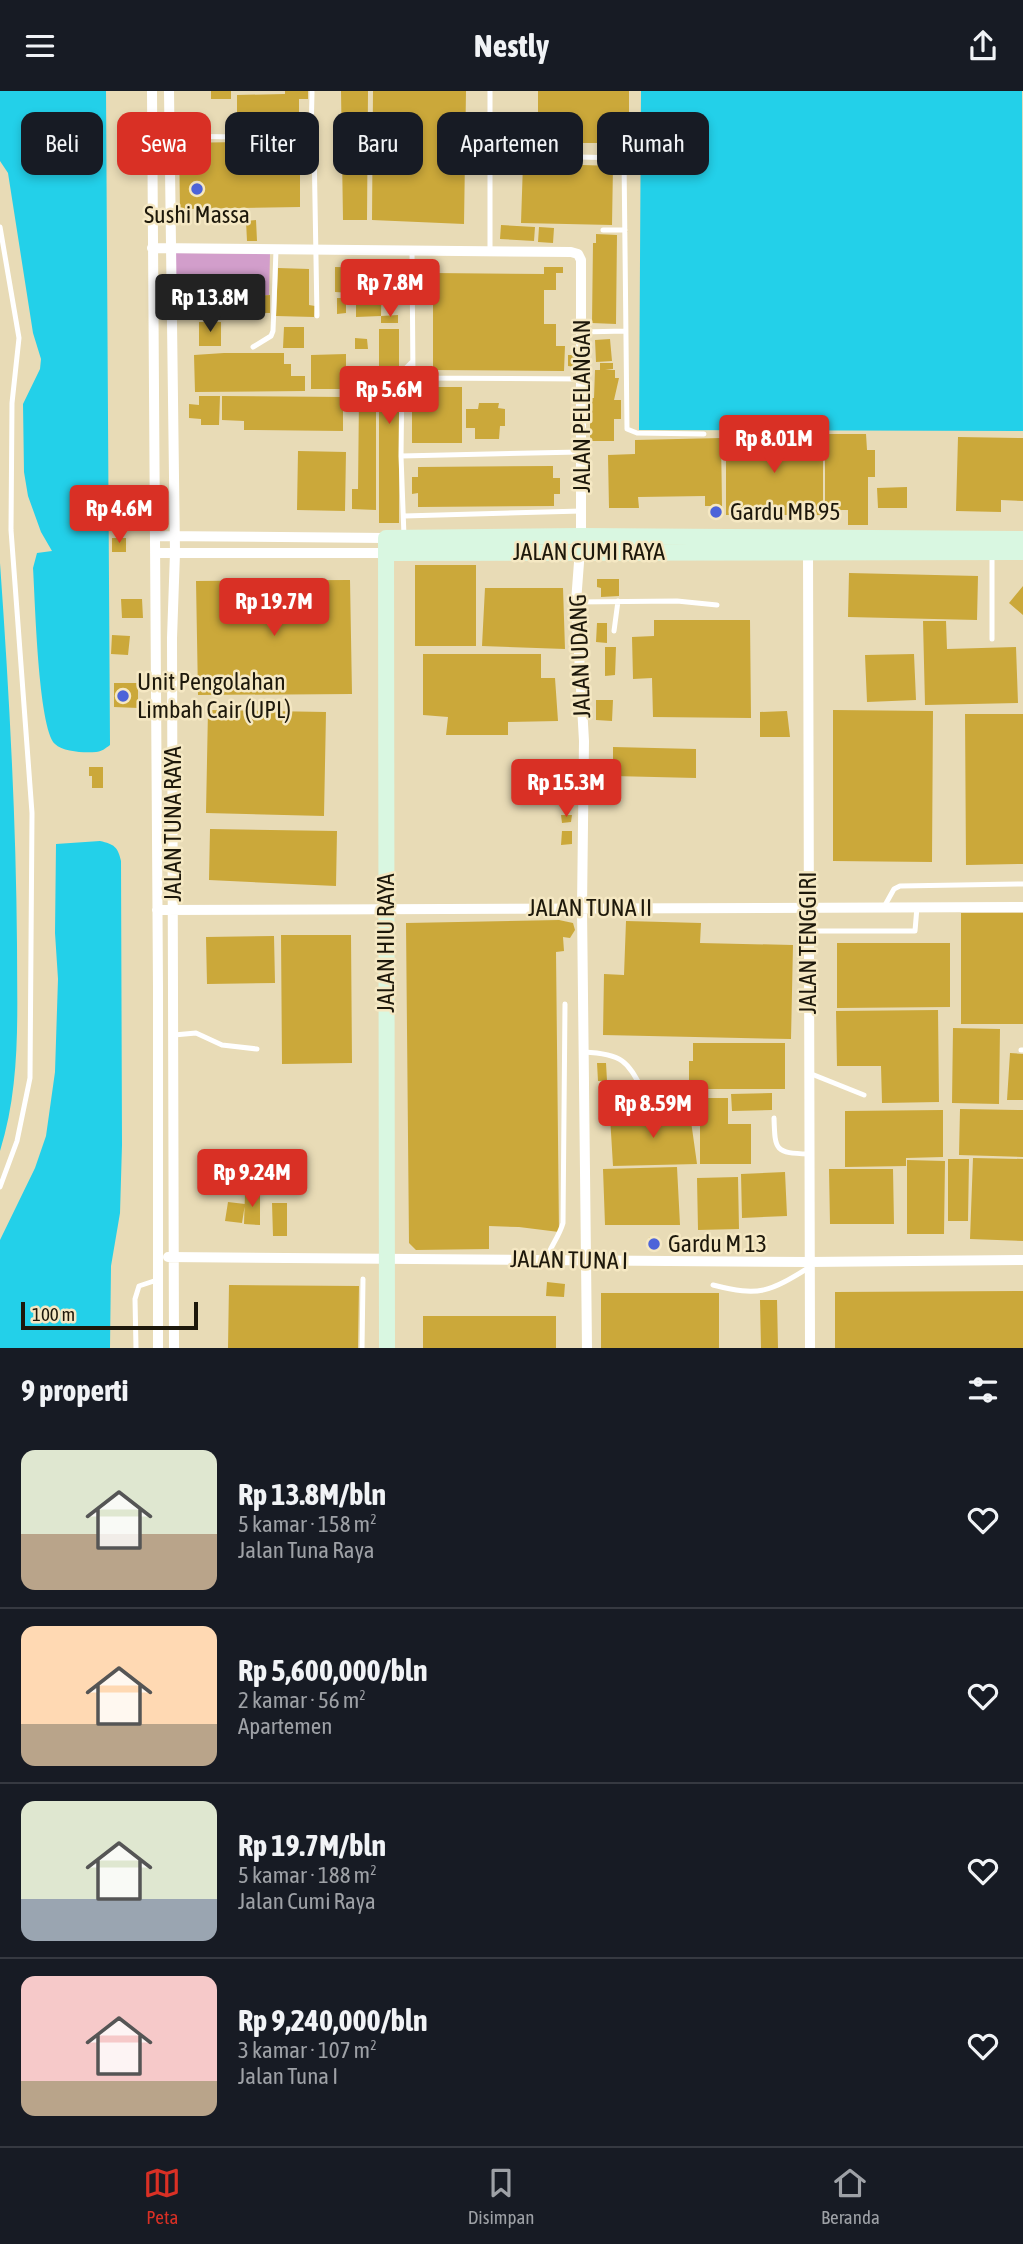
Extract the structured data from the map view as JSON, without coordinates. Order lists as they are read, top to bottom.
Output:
{
  "streets": {
    "street": [
      "JALAN PELELANGAN",
      "JALAN CUMI RAYA",
      "JALAN UDANG",
      "JALAN TUNA RAYA",
      "JALAN TUNA II",
      "JALAN HIU RAYA",
      "JALAN TENGGIRI",
      "JALAN TUNA I"
    ]
  },
  "crossings": [
    ["JALAN PELELANGAN", "JALAN CUMI RAYA"],
    ["JALAN PELELANGAN", "JALAN UDANG"],
    ["JALAN CUMI RAYA", "JALAN UDANG"],
    ["JALAN CUMI RAYA", "JALAN TUNA RAYA"],
    ["JALAN CUMI RAYA", "JALAN HIU RAYA"],
    ["JALAN CUMI RAYA", "JALAN TENGGIRI"],
    ["JALAN UDANG", "JALAN TUNA II"],
    ["JALAN UDANG", "JALAN TUNA I"],
    ["JALAN TUNA RAYA", "JALAN TUNA II"],
    ["JALAN TUNA RAYA", "JALAN TUNA I"],
    ["JALAN TUNA II", "JALAN HIU RAYA"],
    ["JALAN TUNA II", "JALAN TENGGIRI"],
    ["JALAN HIU RAYA", "JALAN TUNA I"],
    ["JALAN TENGGIRI", "JALAN TUNA I"]
  ],
  "places": [
    "Sushi Massa",
    "Gardu MB 95",
    "Unit Pengolahan Limbah Cair (UPL)",
    "Gardu M 13"
  ],
  "scale_bar": "100 m",
  "page": {
    "header": "Nestly",
    "chip": [
      "Beli",
      "Sewa",
      "Filter",
      "Baru",
      "Apartemen",
      "Rumah"
    ],
    "price": [
      "Rp 7.8M",
      "Rp 13.8M",
      "Rp 5.6M",
      "Rp 8.01M",
      "Rp 4.6M",
      "Rp 19.7M",
      "Rp 15.3M",
      "Rp 8.59M",
      "Rp 9.24M"
    ],
    "scale": "100 m",
    "heading": "9 properti",
    "list": [
      {
        "name": "Rp 13.8M/bln",
        "note": "5 kamar · 158 m² · Jalan Tuna Raya"
      },
      {
        "name": "Rp 5,600,000/bln",
        "note": "2 kamar · 56 m² · Apartemen"
      },
      {
        "name": "Rp 19.7M/bln",
        "note": "5 kamar · 188 m² · Jalan Cumi Raya"
      },
      {
        "name": "Rp 9,240,000/bln",
        "note": "3 kamar · 107 m² · Jalan Tuna I"
      }
    ],
    "tabs": ["Peta", "Disimpan", "Beranda"]
  }
}
